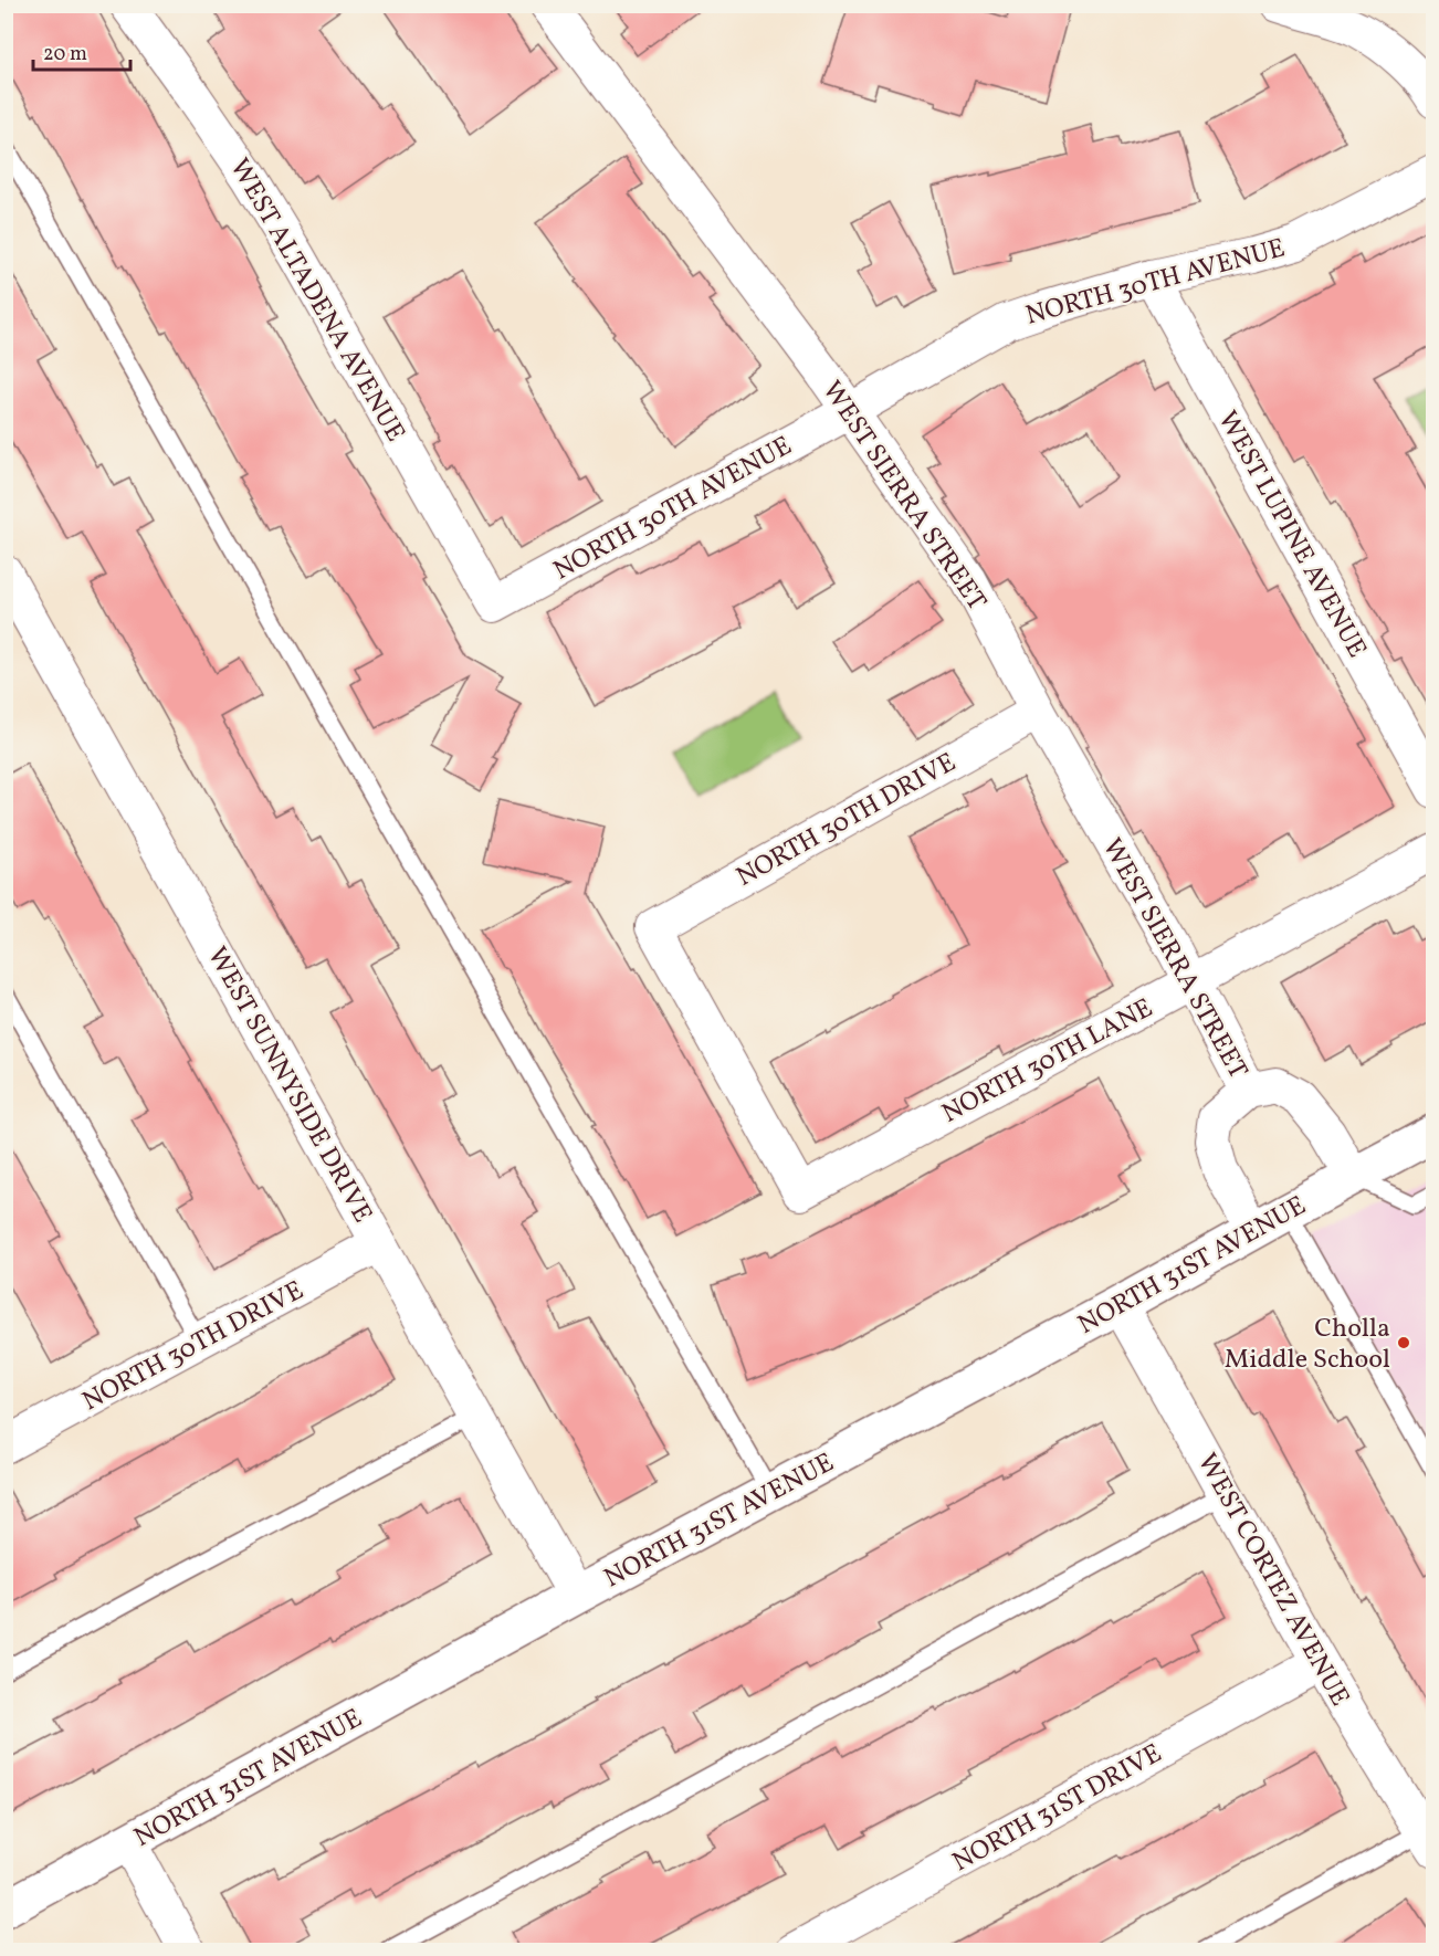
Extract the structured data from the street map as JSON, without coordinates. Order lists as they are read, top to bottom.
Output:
{
  "streets": {
    "street": [
      "NORTH 30TH AVENUE",
      "WEST ALTADENA AVENUE",
      "WEST SIERRA STREET",
      "WEST LUPINE AVENUE",
      "NORTH 30TH DRIVE",
      "NORTH 30TH LANE",
      "WEST SUNNYSIDE DRIVE",
      "NORTH 31ST AVENUE",
      "WEST CORTEZ AVENUE",
      "NORTH 31ST DRIVE"
    ]
  },
  "crossings": [
    ["NORTH 30TH AVENUE", "WEST ALTADENA AVENUE"],
    ["NORTH 30TH AVENUE", "WEST SIERRA STREET"],
    ["NORTH 30TH AVENUE", "WEST LUPINE AVENUE"],
    ["WEST SIERRA STREET", "NORTH 30TH DRIVE"],
    ["WEST SIERRA STREET", "NORTH 30TH LANE"],
    ["WEST SIERRA STREET", "NORTH 31ST AVENUE"],
    ["NORTH 30TH DRIVE", "NORTH 30TH LANE"],
    ["NORTH 30TH DRIVE", "WEST SUNNYSIDE DRIVE"],
    ["WEST SUNNYSIDE DRIVE", "NORTH 31ST AVENUE"],
    ["NORTH 31ST AVENUE", "WEST CORTEZ AVENUE"],
    ["WEST CORTEZ AVENUE", "NORTH 31ST DRIVE"]
  ],
  "places": ["Cholla Middle School"],
  "scale_bar": "20 m"
}
